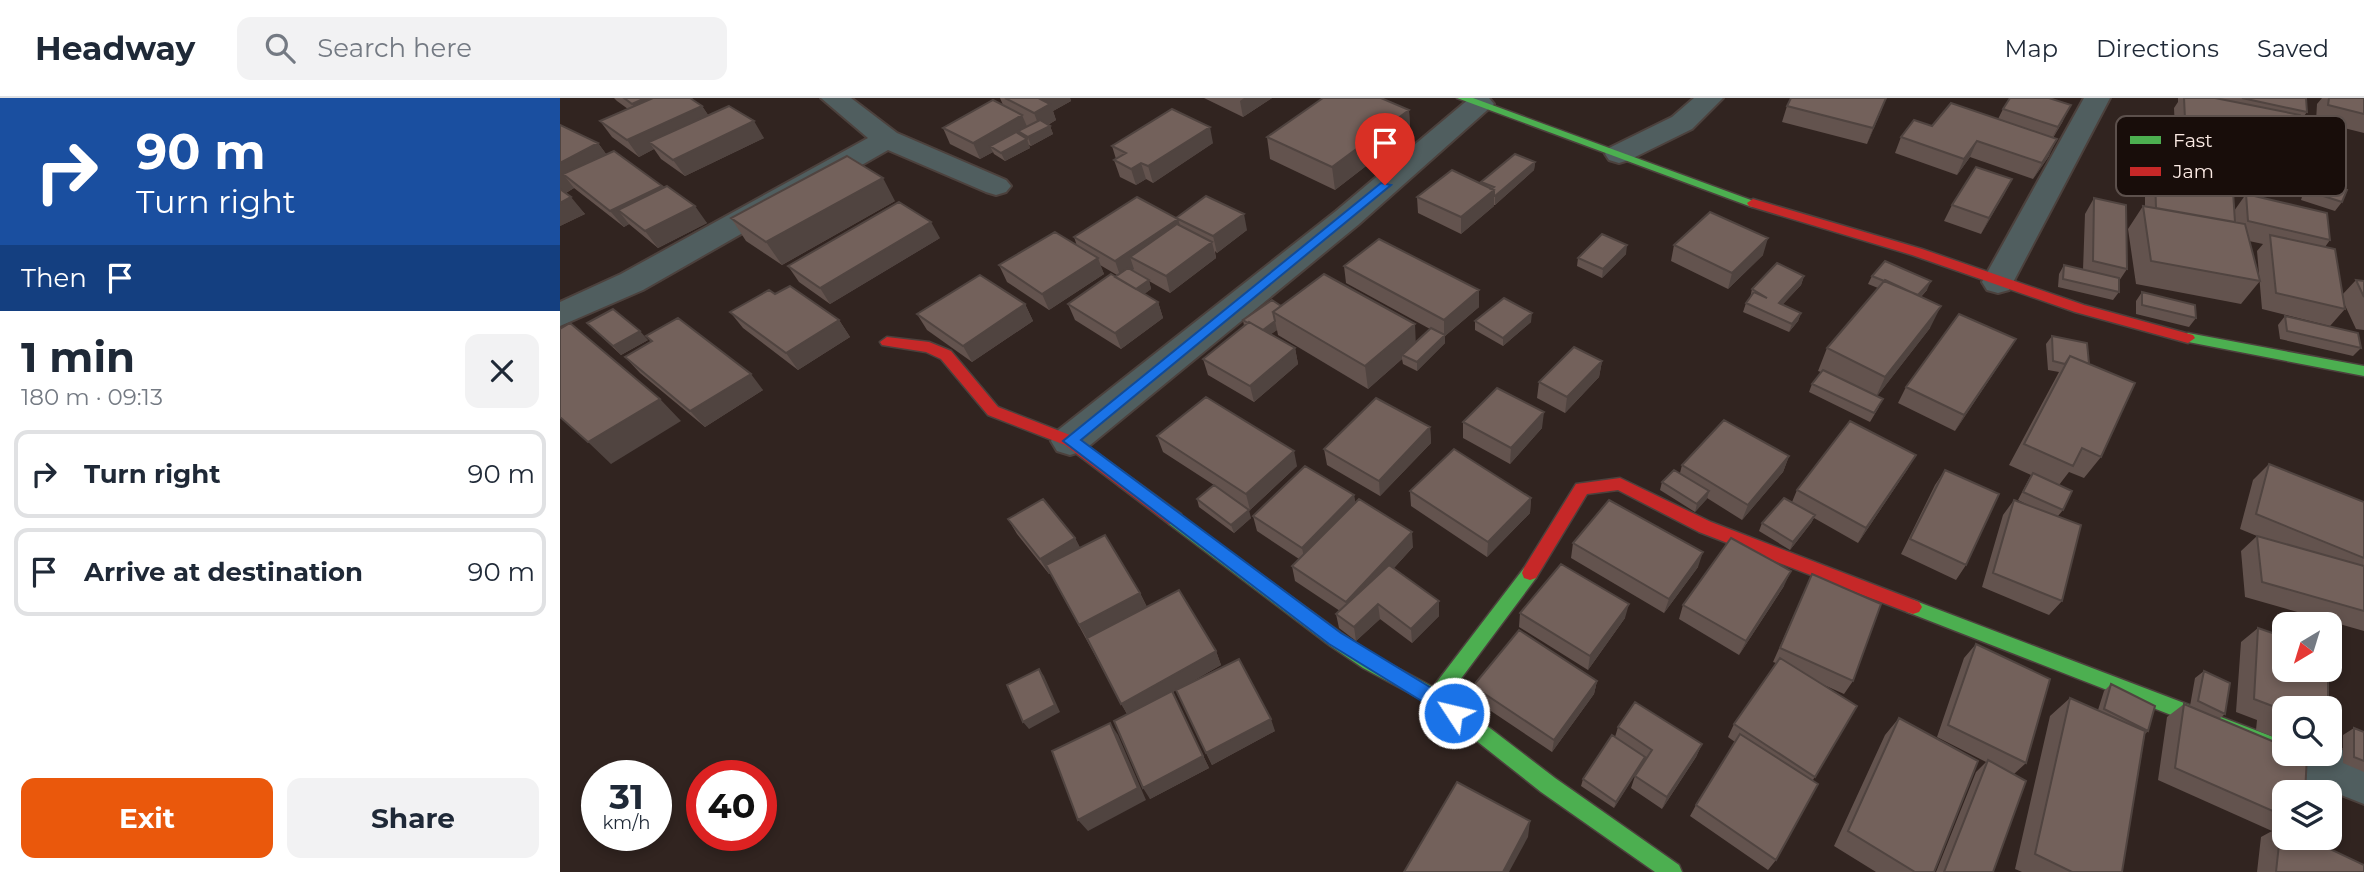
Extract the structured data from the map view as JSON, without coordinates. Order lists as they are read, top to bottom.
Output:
{
  "legend": ["Fast", "Jam"],
  "north": "bottom left",
  "page": {
    "header": "Headway",
    "search": "Search here",
    "nav": ["Map", "Directions", "Saved"],
    "turn": ["90 m", "Turn right"],
    "then": "Then",
    "heading": ["1 min", "180 m · 09:13"],
    "list": [
      {
        "name": "Turn right",
        "value": "90 m"
      },
      {
        "name": "Arrive at destination",
        "value": "90 m"
      }
    ],
    "speed": "31 km/h",
    "limit": "40",
    "buttons": ["Exit", "Share"]
  }
}
